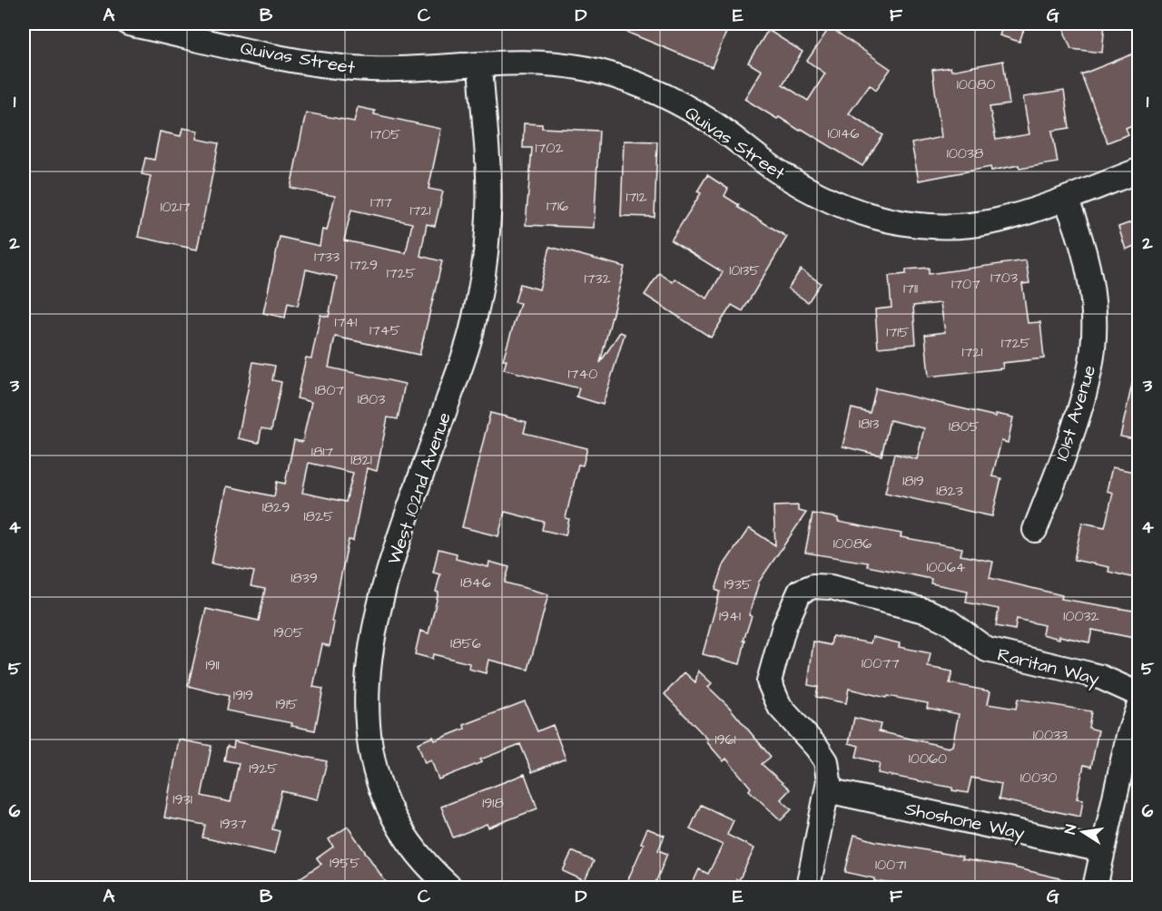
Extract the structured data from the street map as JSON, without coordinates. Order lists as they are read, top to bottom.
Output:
{
  "streets": {
    "street": [
      "Quivas Street",
      "101st Avenue",
      "West 102nd Avenue",
      "Raritan Way",
      "Shoshone Way"
    ]
  },
  "crossings": [
    ["Quivas Street", "101st Avenue"],
    ["Quivas Street", "West 102nd Avenue"],
    ["Raritan Way", "Shoshone Way"]
  ],
  "house_numbers": [
    "10080",
    "10146",
    "1705",
    "1702",
    "10038",
    "1712",
    "1717",
    "1716",
    "10217",
    "1721",
    "1733",
    "1729",
    "10135",
    "1725",
    "1703",
    "1732",
    "1707",
    "1711",
    "1741",
    "1745",
    "1715",
    "1725",
    "1721",
    "1740",
    "1807",
    "1803",
    "1813",
    "1805",
    "1817",
    "1821",
    "1819",
    "1823",
    "1829",
    "1825",
    "10086",
    "10064",
    "1839",
    "1846",
    "1935",
    "1941",
    "10032",
    "1905",
    "1856",
    "10077",
    "1911",
    "1919",
    "1915",
    "10033",
    "1961",
    "10060",
    "1925",
    "10030",
    "1931",
    "1918",
    "1937",
    "1955",
    "10071"
  ],
  "north": "left",
  "grid": {
    "columns": [
      "A",
      "B",
      "C",
      "D",
      "E",
      "F",
      "G"
    ],
    "rows": [
      "1",
      "2",
      "3",
      "4",
      "5",
      "6"
    ]
  }
}
